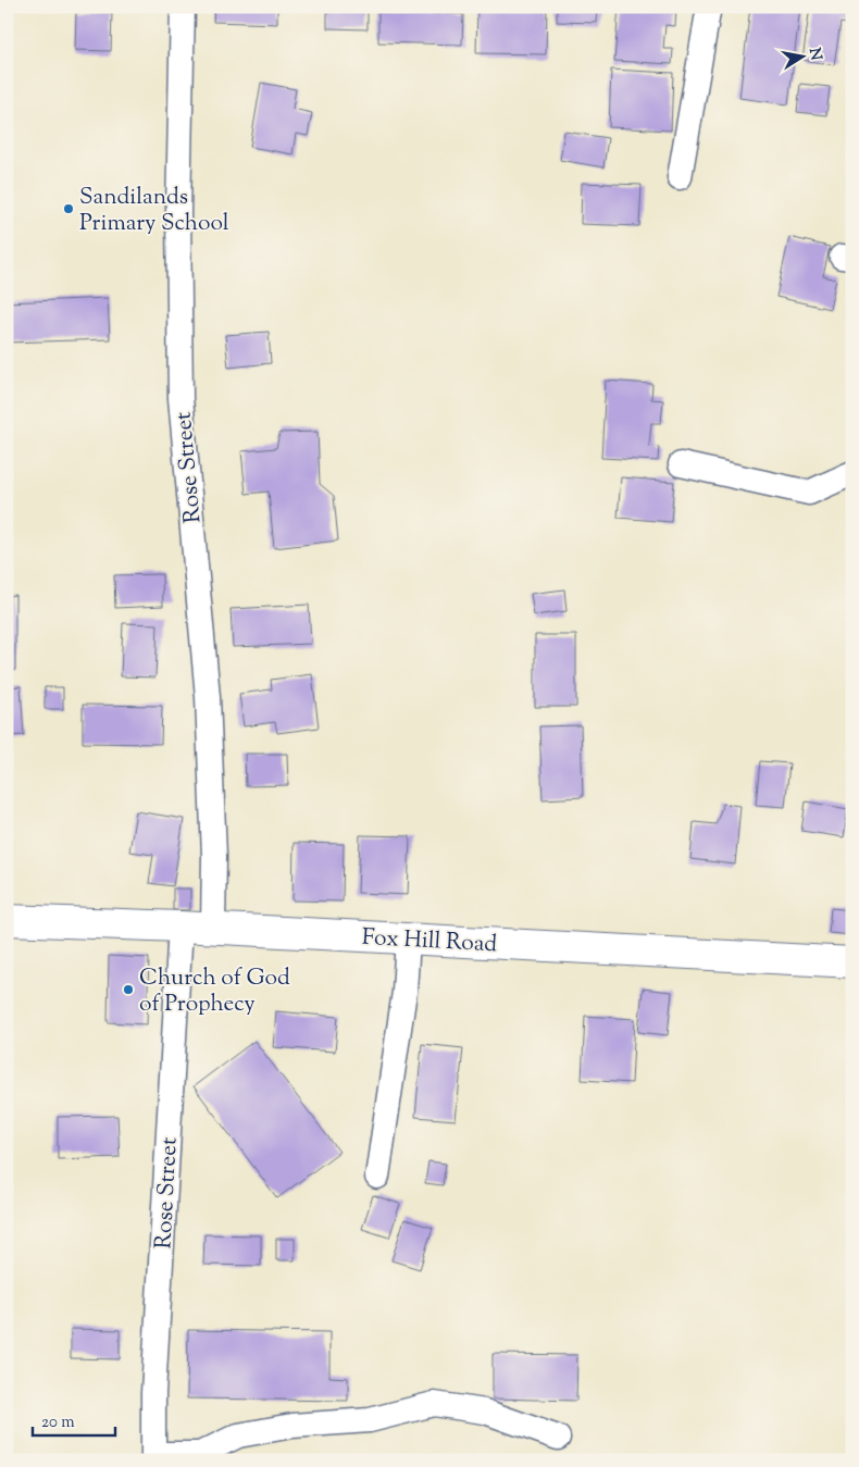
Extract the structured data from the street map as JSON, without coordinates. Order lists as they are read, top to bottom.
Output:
{
  "streets": {
    "main road": ["Fox Hill Road"],
    "street": ["Rose Street"]
  },
  "crossings": [
    ["Rose Street", "Fox Hill Road"]
  ],
  "places": ["Sandilands Primary School", "Church of God of Prophecy"],
  "scale_bar": "20 m",
  "north": "right"
}
